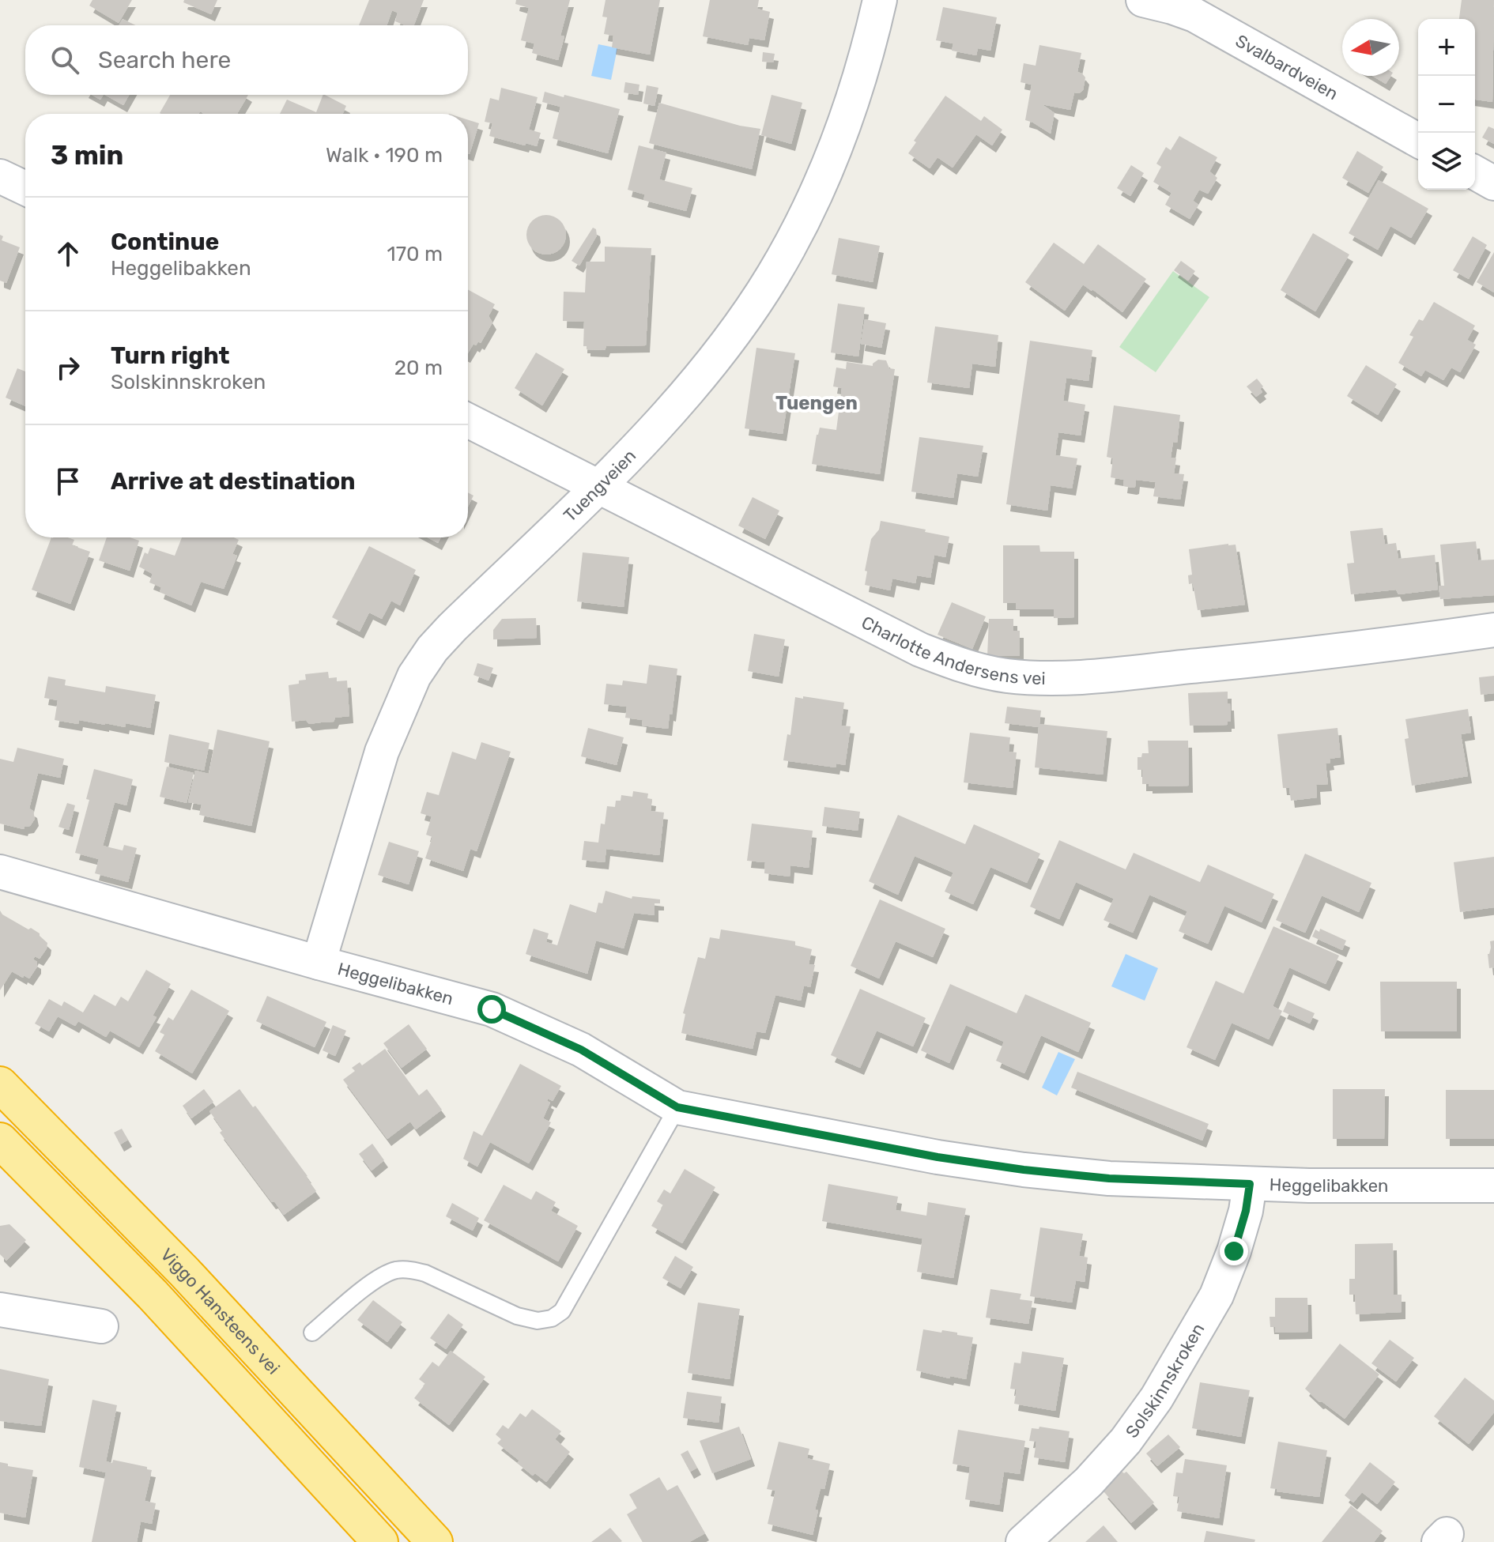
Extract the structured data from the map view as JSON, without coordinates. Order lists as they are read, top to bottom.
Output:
{
  "streets": {
    "highway": ["Viggo Hansteens vei"],
    "street": [
      "Svalbardveien",
      "Tuengveien",
      "Charlotte Andersens vei",
      "Heggelibakken",
      "Solskinnskroken"
    ]
  },
  "crossings": [
    ["Tuengveien", "Charlotte Andersens vei"],
    ["Tuengveien", "Heggelibakken"],
    ["Heggelibakken", "Solskinnskroken"]
  ],
  "districts": ["Tuengen"],
  "north": "left",
  "page": {
    "map_buttons": ["+", "−"],
    "search": "Search here",
    "heading": ["3 min", "Walk · 190 m"],
    "list": [
      ["Continue", "Heggelibakken", "170 m"],
      ["Turn right", "Solskinnskroken", "20 m"],
      "Arrive at destination"
    ]
  }
}
